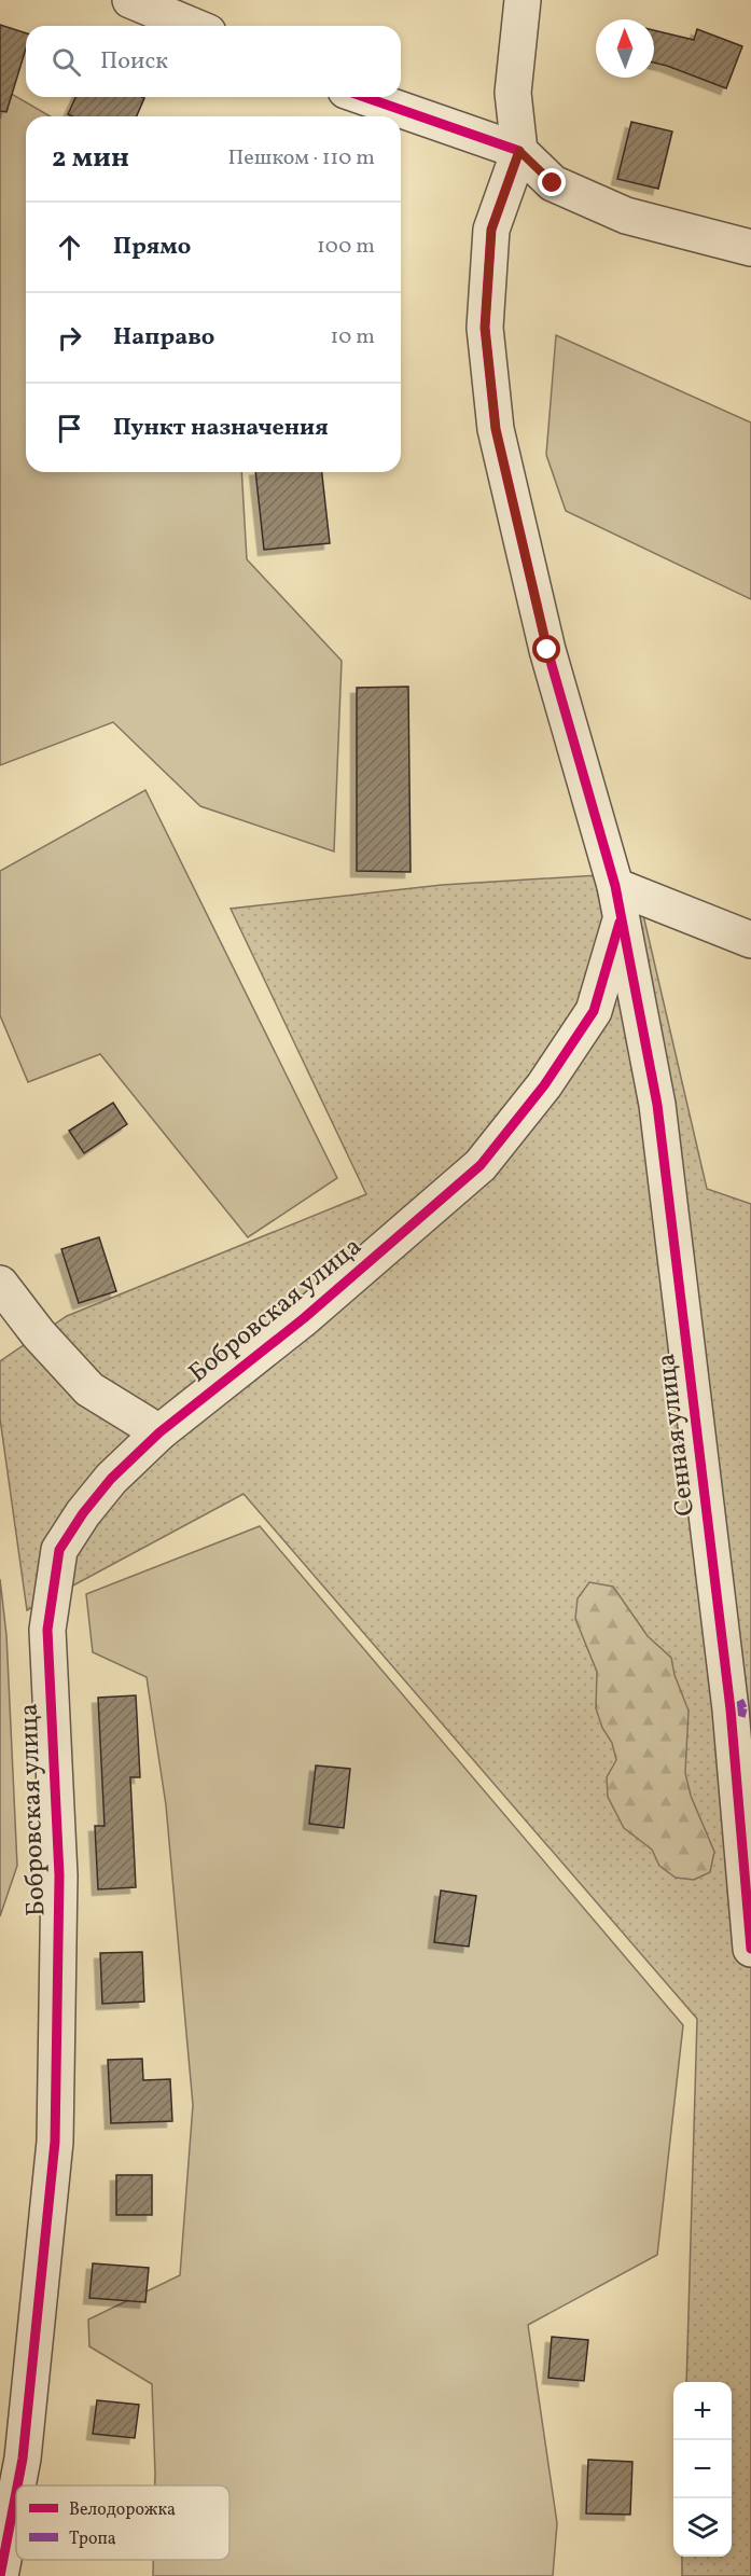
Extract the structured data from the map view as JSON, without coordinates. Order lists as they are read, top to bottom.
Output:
{
  "streets": {
    "street": ["Бобровская улица", "Сенная улица"]
  },
  "crossings": [
    ["Бобровская улица", "Сенная улица"]
  ],
  "legend": ["Велодорожка", "Тропа"],
  "north": "top",
  "page": {
    "search": "Поиск",
    "heading": ["2 мин", "Пешком · 110 m"],
    "list": [
      ["Прямо", "100 m"],
      ["Направо", "10 m"],
      "Пункт назначения"
    ],
    "map_buttons": ["+", "−"]
  }
}
